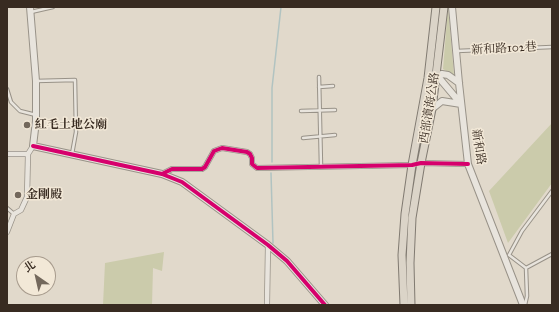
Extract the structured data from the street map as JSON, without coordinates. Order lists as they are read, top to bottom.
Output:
{
  "streets": {
    "main road": ["西部濱海公路"],
    "street": ["新和路"],
    "lane": ["新和路102巷"]
  },
  "crossings": [
    ["新和路102巷", "新和路"]
  ],
  "places": ["紅毛土地公廟", "金剛殿"],
  "north": "top left"
}
